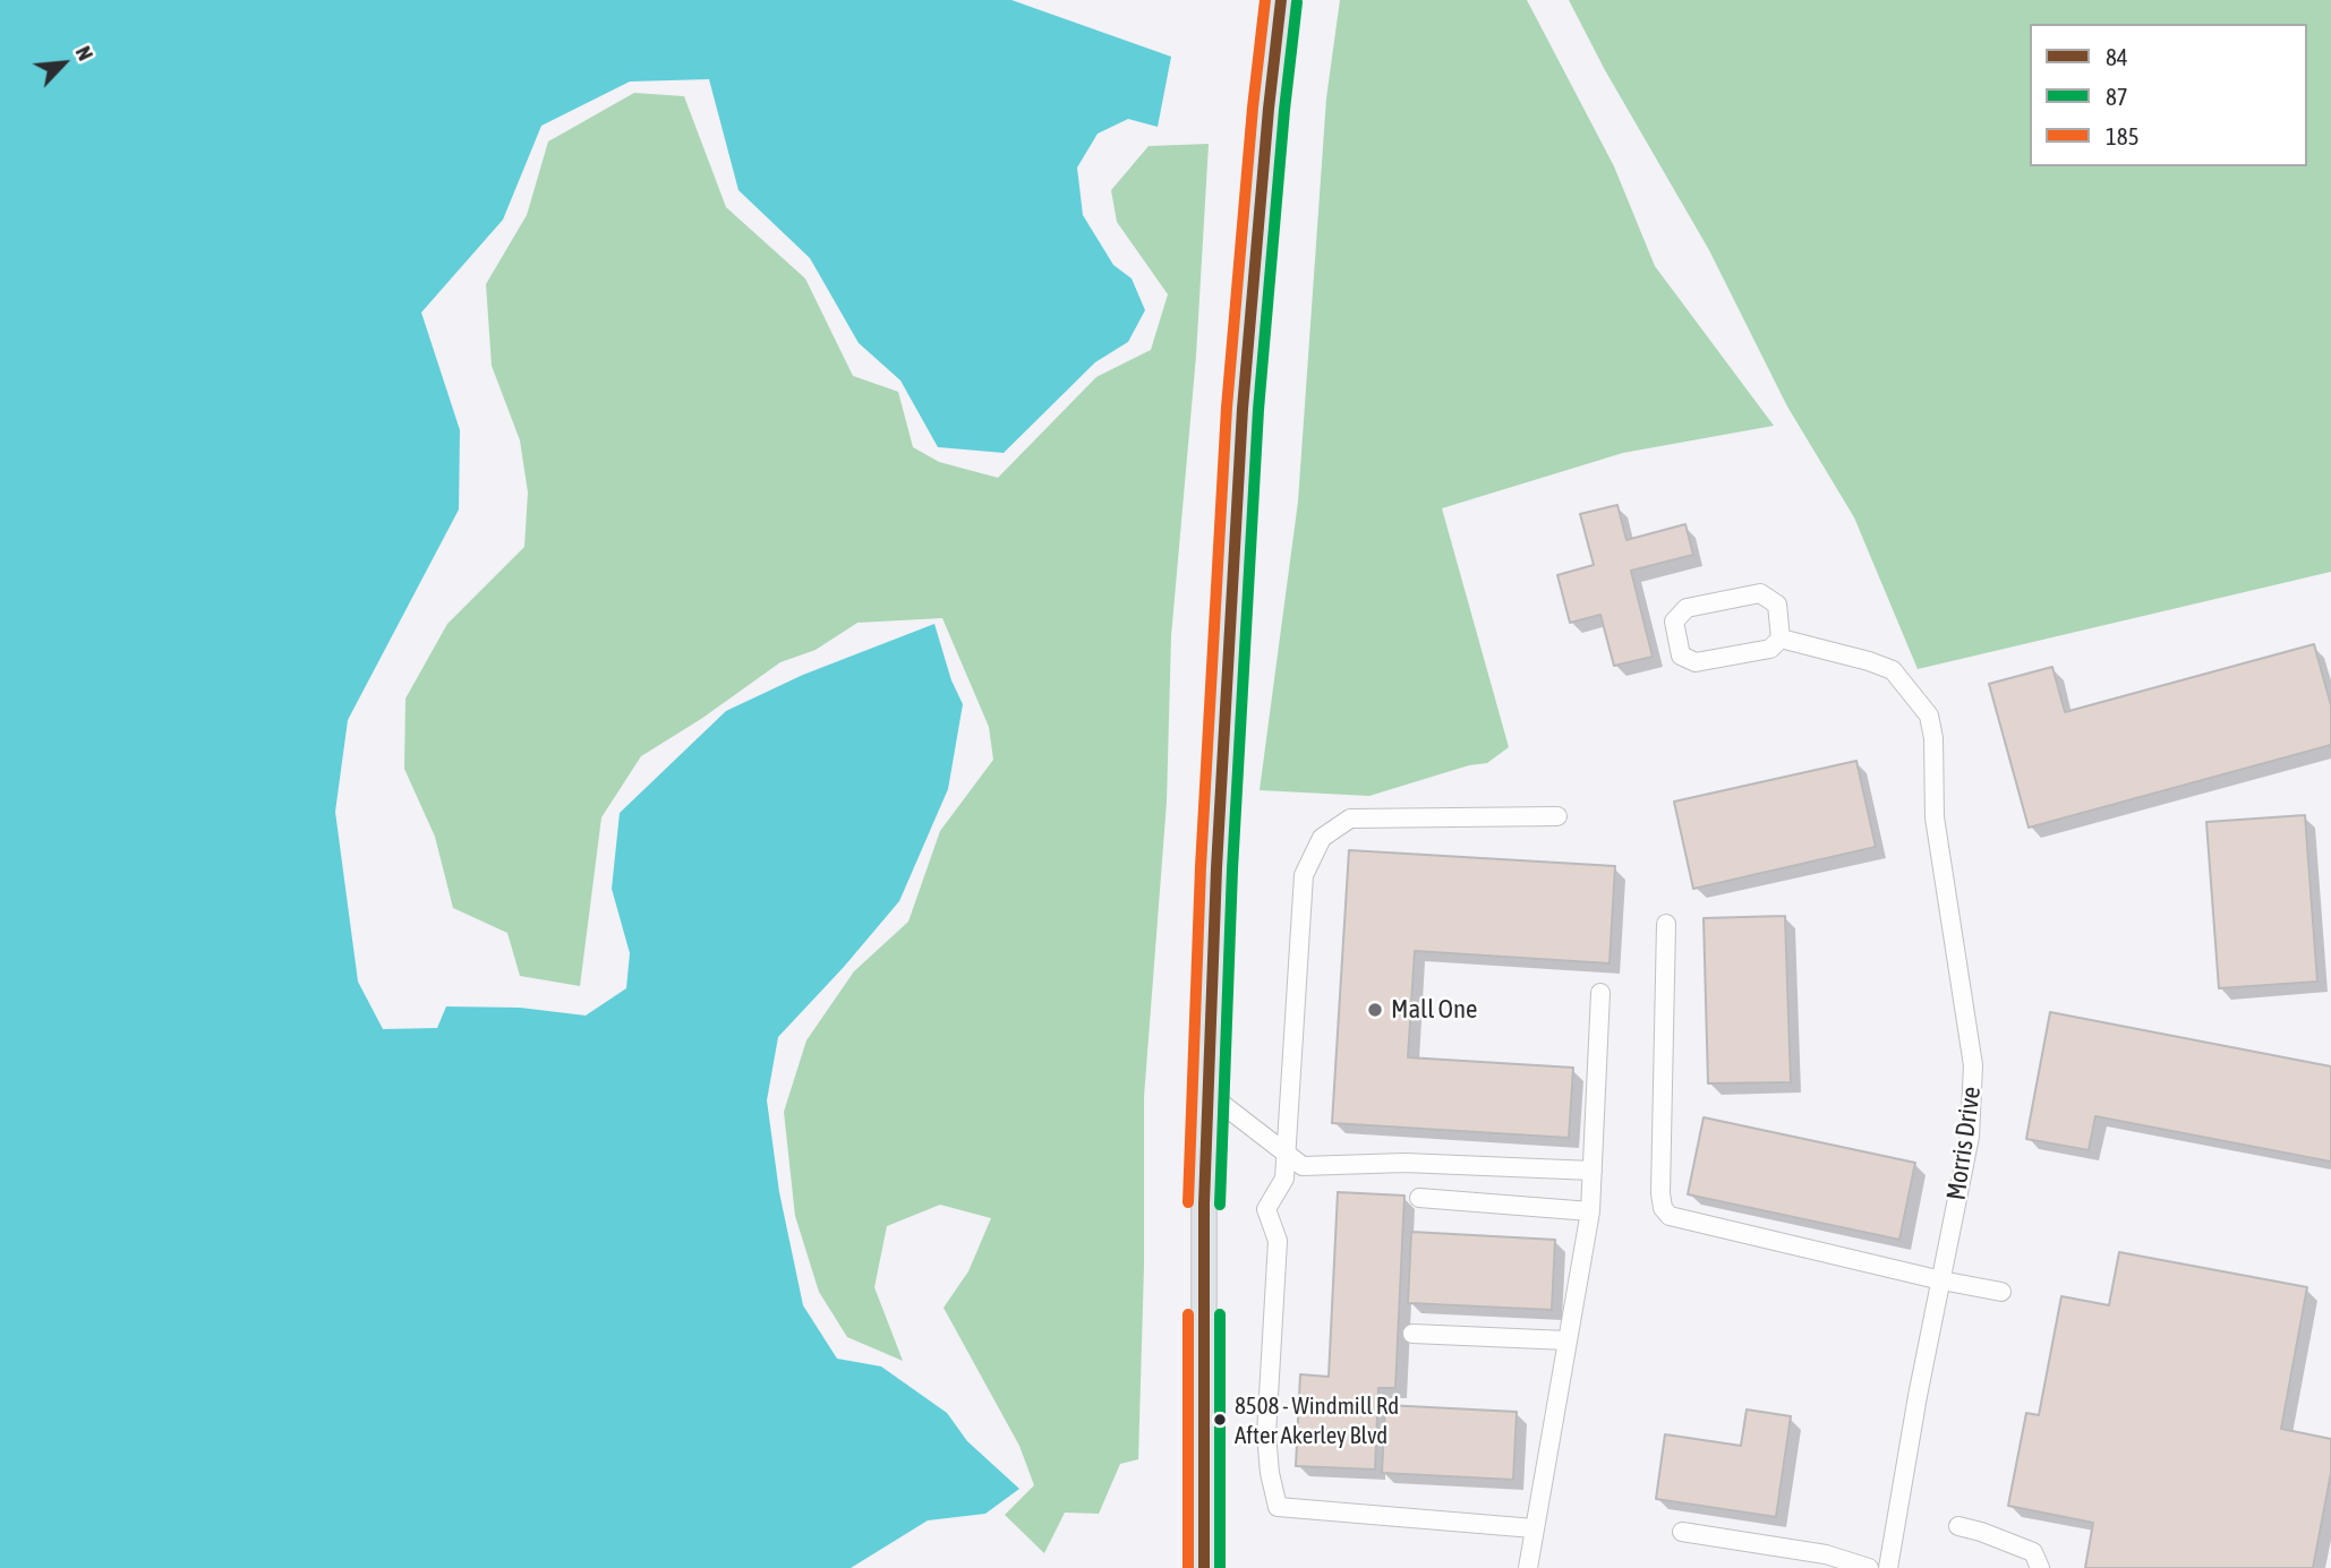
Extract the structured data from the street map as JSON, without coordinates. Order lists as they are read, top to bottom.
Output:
{
  "streets": {
    "street": ["Morris Drive"]
  },
  "places": ["Mall One", "8508 - Windmill Rd After Akerley Blvd"],
  "lines": ["transit line 84", "transit line 185", "transit line 87"],
  "legend": ["84", "87", "185"],
  "north": "top right"
}
